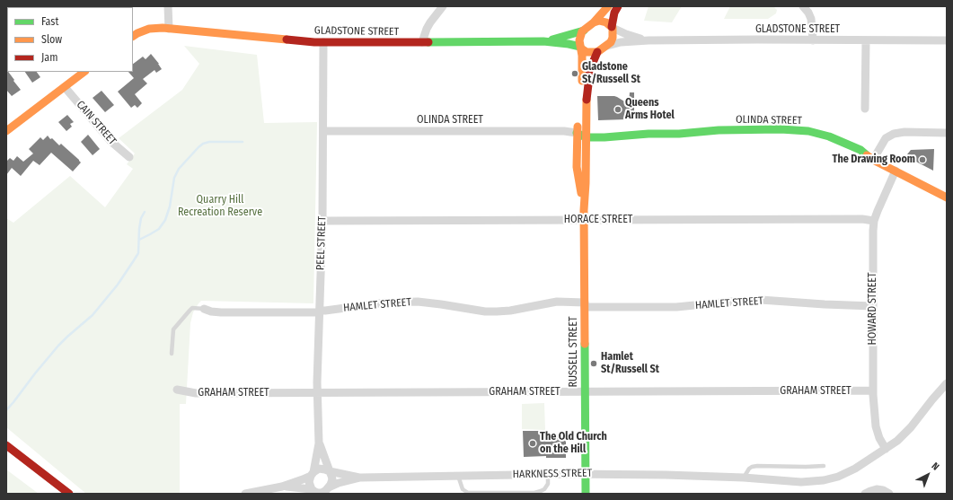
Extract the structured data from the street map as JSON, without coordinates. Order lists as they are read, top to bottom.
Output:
{
  "streets": {
    "main road": ["GLADSTONE STREET", "OLINDA STREET", "RUSSELL STREET"],
    "street": [
      "CAIN STREET",
      "HORACE STREET",
      "PEEL STREET",
      "HAMLET STREET",
      "HOWARD STREET",
      "GRAHAM STREET",
      "HARKNESS STREET"
    ]
  },
  "crossings": [
    ["GLADSTONE STREET", "PEEL STREET"],
    ["GLADSTONE STREET", "RUSSELL STREET"],
    ["OLINDA STREET", "PEEL STREET"],
    ["OLINDA STREET", "HOWARD STREET"],
    ["OLINDA STREET", "RUSSELL STREET"],
    ["HORACE STREET", "PEEL STREET"],
    ["HORACE STREET", "HOWARD STREET"],
    ["HORACE STREET", "RUSSELL STREET"],
    ["PEEL STREET", "HAMLET STREET"],
    ["PEEL STREET", "GRAHAM STREET"],
    ["PEEL STREET", "HARKNESS STREET"],
    ["HAMLET STREET", "HOWARD STREET"],
    ["HAMLET STREET", "RUSSELL STREET"],
    ["HOWARD STREET", "GRAHAM STREET"],
    ["HOWARD STREET", "HARKNESS STREET"],
    ["RUSSELL STREET", "GRAHAM STREET"],
    ["RUSSELL STREET", "HARKNESS STREET"]
  ],
  "parks": ["Quarry Hill Recreation Reserve"],
  "places": [
    "Gladstone St/Russell St",
    "Queens Arms Hotel",
    "The Drawing Room",
    "Hamlet St/Russell St",
    "The Old Church on the Hill"
  ],
  "legend": ["Fast", "Slow", "Jam"],
  "north": "top right"
}
